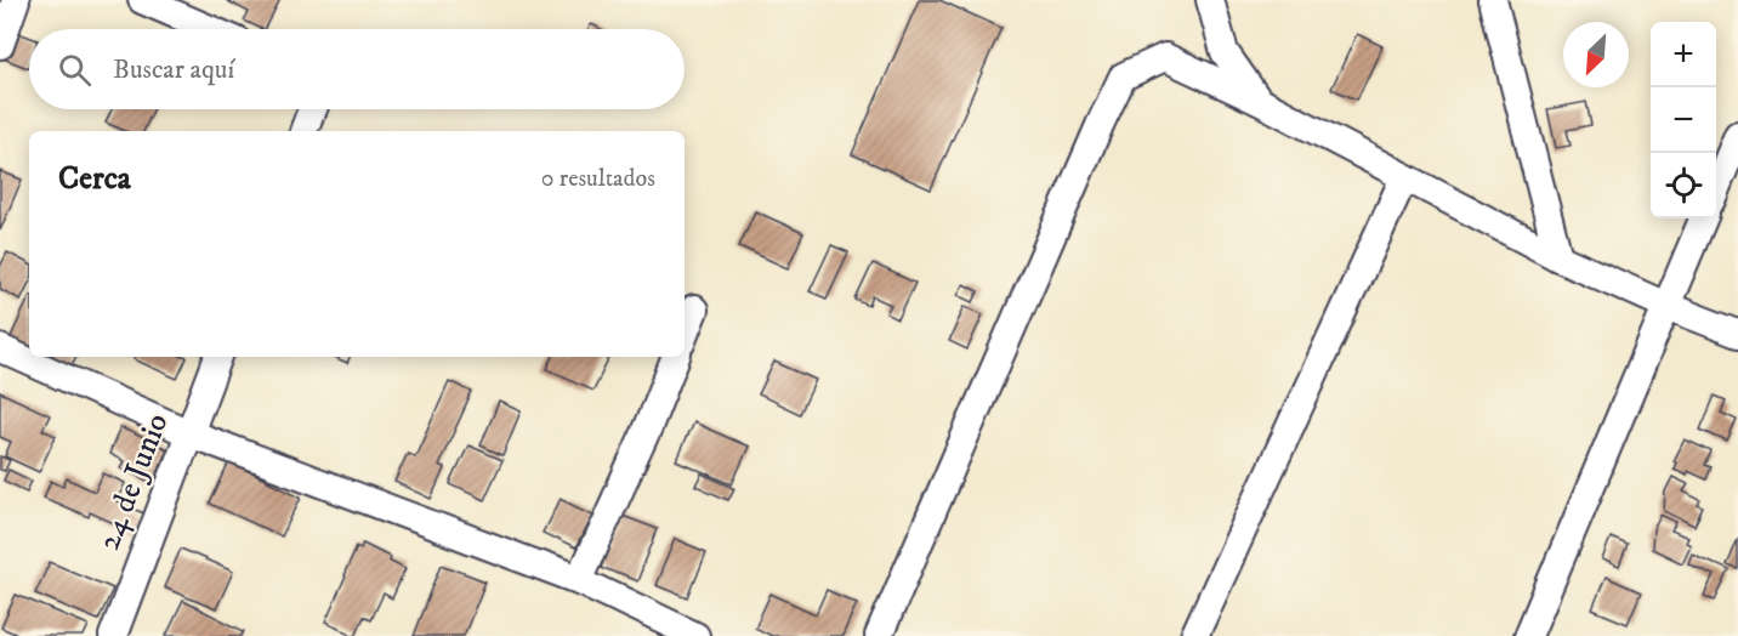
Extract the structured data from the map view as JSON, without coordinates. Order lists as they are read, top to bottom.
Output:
{
  "streets": {
    "street": ["24 de Junio"]
  },
  "north": "bottom left",
  "page": {
    "map_buttons": ["+", "−"],
    "search": "Buscar aquí",
    "heading": ["Cerca", "0 resultados"]
  }
}
